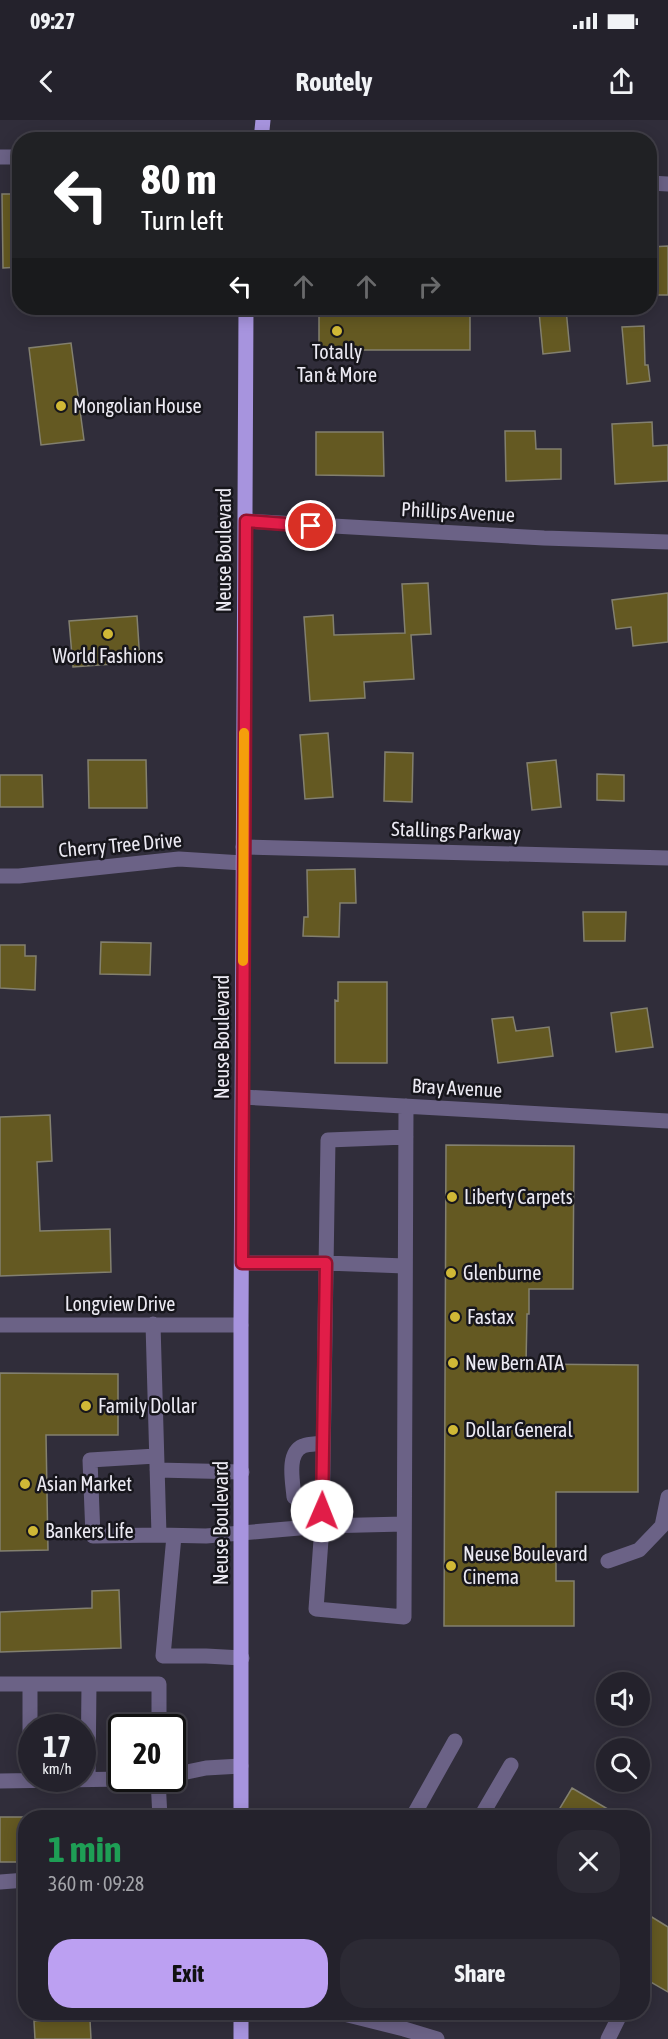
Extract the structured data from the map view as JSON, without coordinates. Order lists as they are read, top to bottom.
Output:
{
  "streets": {
    "main road": ["Neuse Boulevard"],
    "street": [
      "Phillips Avenue",
      "Stallings Parkway",
      "Cherry Tree Drive",
      "Bray Avenue",
      "Longview Drive"
    ]
  },
  "crossings": [
    ["Phillips Avenue", "Neuse Boulevard"],
    ["Neuse Boulevard", "Stallings Parkway"],
    ["Neuse Boulevard", "Cherry Tree Drive"],
    ["Neuse Boulevard", "Bray Avenue"],
    ["Neuse Boulevard", "Longview Drive"]
  ],
  "places": [
    "Totally Tan & More",
    "Mongolian House",
    "World Fashions",
    "Liberty Carpets",
    "Glenburne",
    "Fastax",
    "New Bern ATA",
    "Family Dollar",
    "Dollar General",
    "Asian Market",
    "Bankers Life",
    "Neuse Boulevard Cinema"
  ],
  "page": {
    "status": "09:27",
    "header": "Routely",
    "turn": ["80 m", "Turn left"],
    "speed": "17 km/h",
    "limit": "20",
    "heading": ["1 min", "360 m · 09:28"],
    "buttons": ["Exit", "Share"]
  }
}
